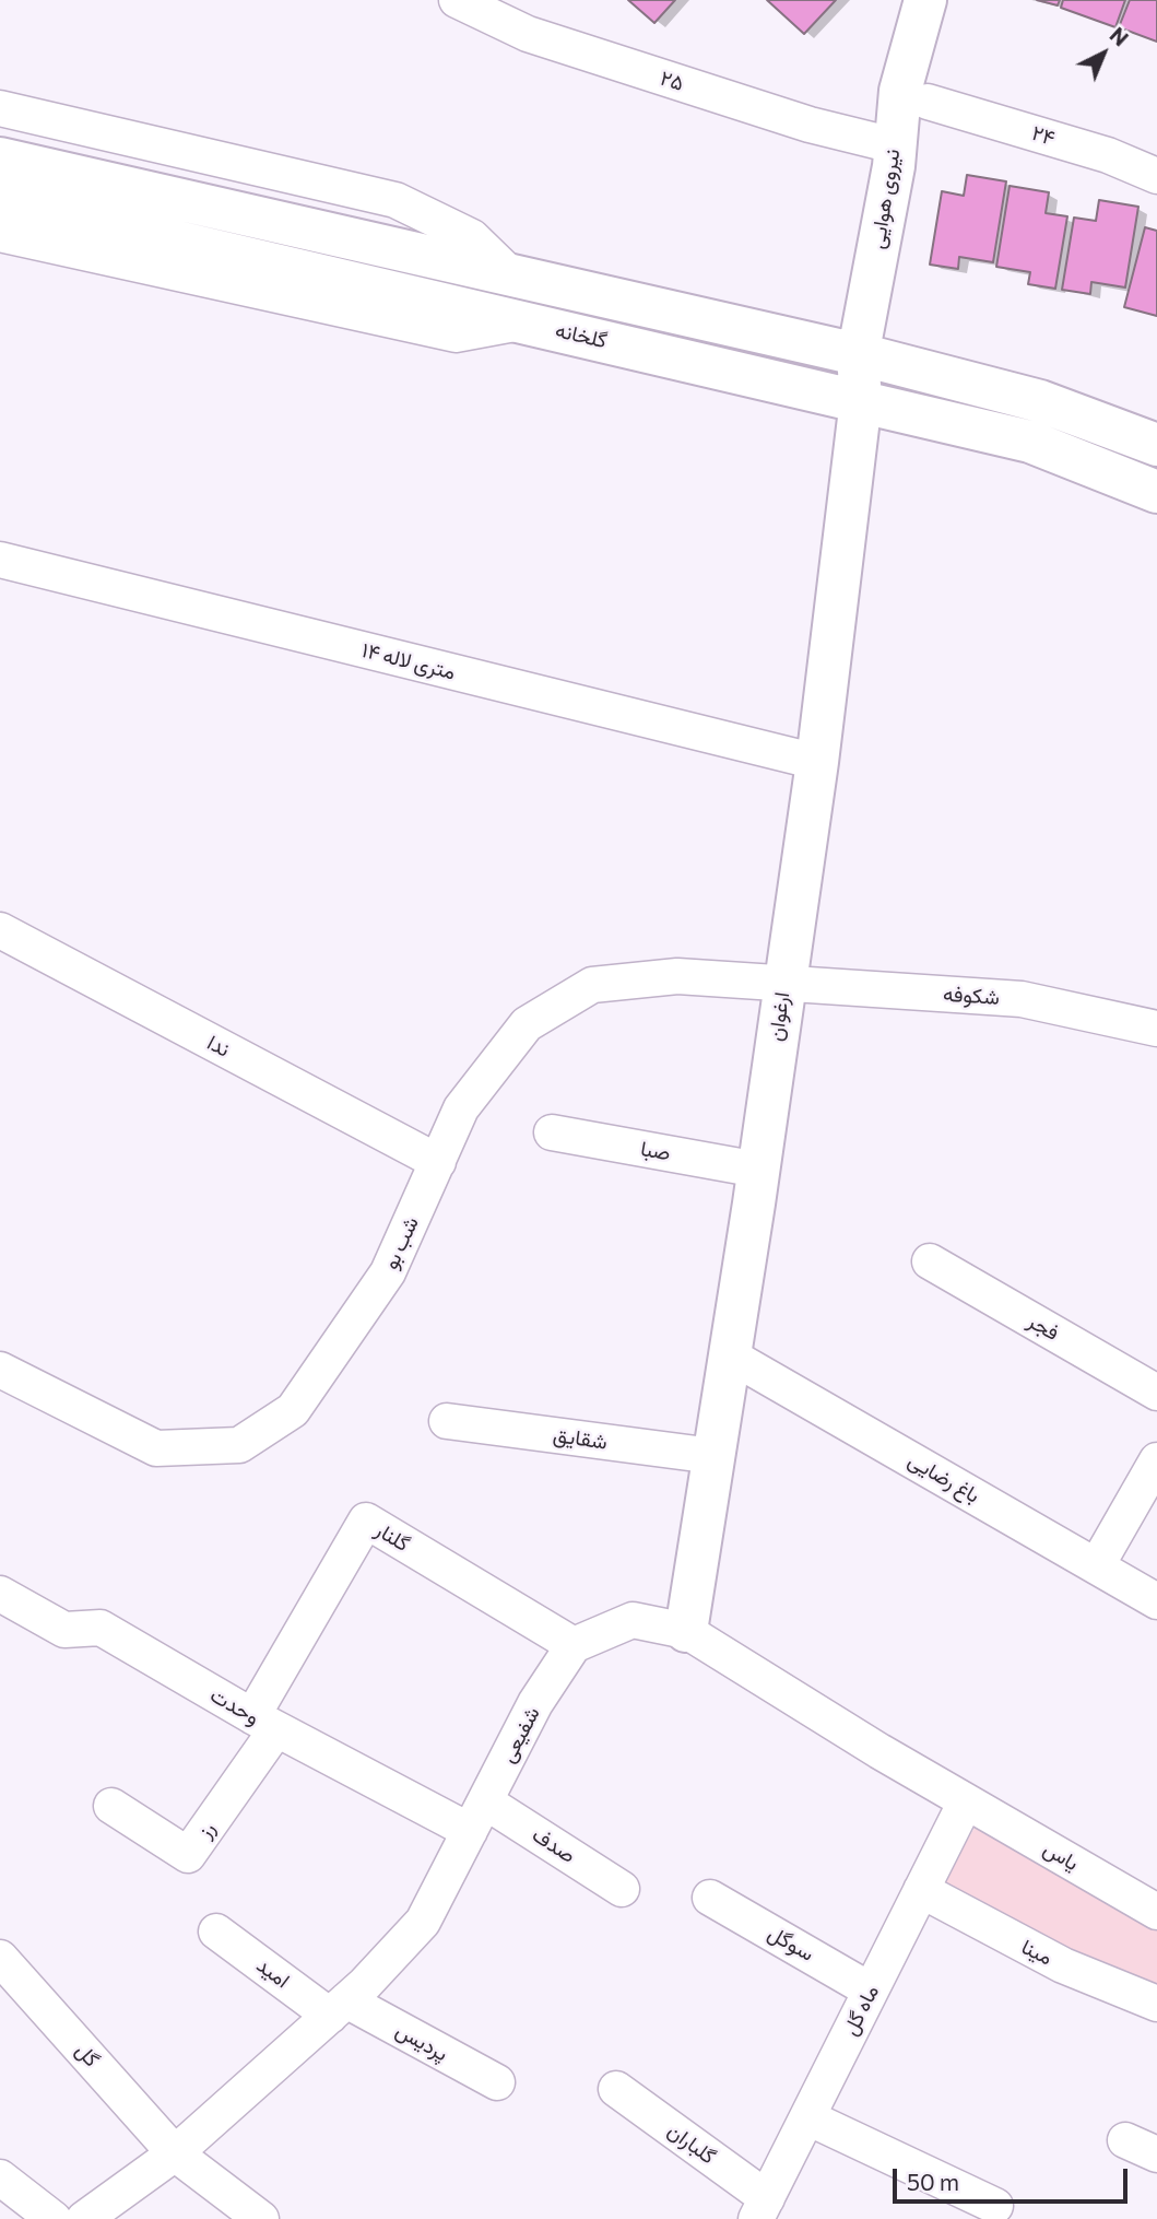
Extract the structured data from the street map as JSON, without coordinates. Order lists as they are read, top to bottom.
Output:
{
  "streets": {
    "main road": ["نیروی هوایی", "گلخانه", "ارغوان"],
    "street": [
      "۲۵",
      "۲۴",
      "۱۴ متری لاله",
      "شکوفه",
      "ندا",
      "صبا",
      "شب بو",
      "فجر",
      "شقایق",
      "باغ رضایی",
      "گلنار",
      "وحدت",
      "شفیعی",
      "رز",
      "صدف",
      "یاس",
      "سوگل",
      "مینا",
      "امید",
      "ماه گل",
      "پردیس",
      "گل",
      "گلباران"
    ]
  },
  "crossings": [
    ["۲۵", "نیروی هوایی"],
    ["۲۴", "نیروی هوایی"],
    ["نیروی هوایی", "گلخانه"],
    ["نیروی هوایی", "ارغوان"],
    ["گلخانه", "ارغوان"],
    ["۱۴ متری لاله", "ارغوان"],
    ["شکوفه", "ارغوان"],
    ["شکوفه", "شب بو"],
    ["ارغوان", "صبا"],
    ["ارغوان", "شب بو"],
    ["ارغوان", "شقایق"],
    ["ارغوان", "باغ رضایی"],
    ["ندا", "شب بو"],
    ["گلنار", "وحدت"],
    ["گلنار", "شفیعی"],
    ["گلنار", "رز"],
    ["وحدت", "شفیعی"],
    ["وحدت", "رز"],
    ["وحدت", "صدف"],
    ["شفیعی", "صدف"],
    ["شفیعی", "امید"],
    ["شفیعی", "پردیس"],
    ["شفیعی", "گل"],
    ["یاس", "ماه گل"],
    ["سوگل", "ماه گل"],
    ["مینا", "ماه گل"],
    ["امید", "پردیس"],
    ["ماه گل", "گلباران"]
  ],
  "scale_bar": "50 m",
  "north": "top right"
}
